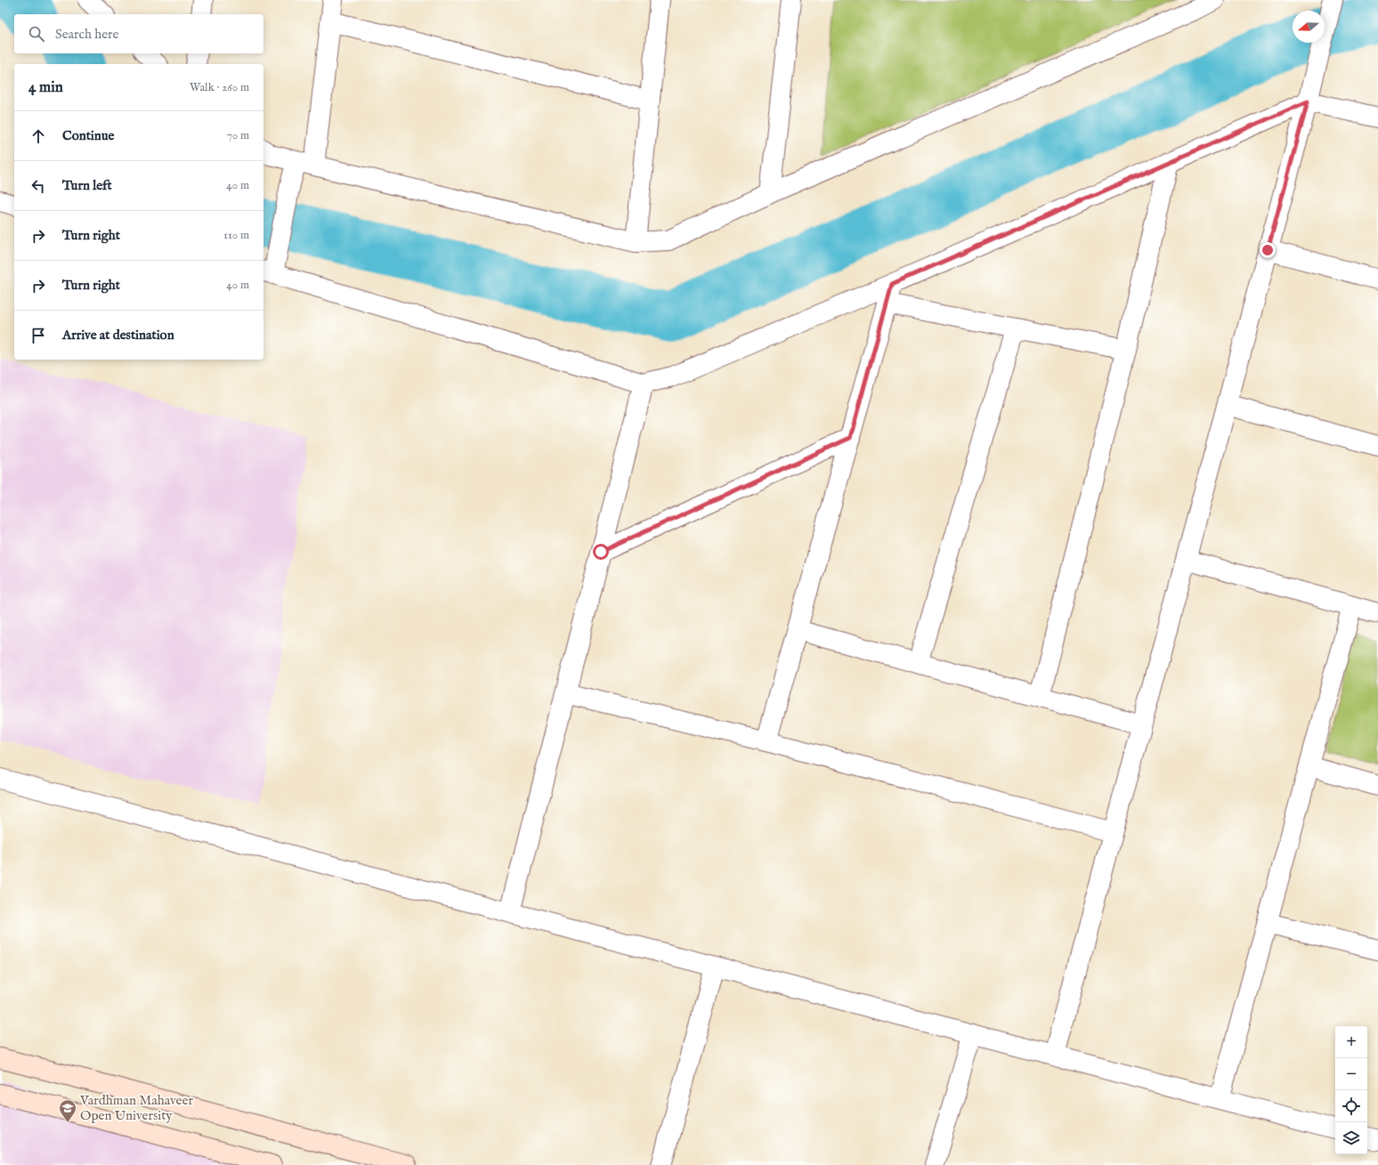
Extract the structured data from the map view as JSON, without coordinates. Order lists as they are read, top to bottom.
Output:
{
  "places": {
    "school or university": ["Vardhman Mahaveer Open University"]
  },
  "north": "left",
  "page": {
    "search": "Search here",
    "heading": ["4 min", "Walk · 260 m"],
    "list": [
      ["Continue", "70 m"],
      ["Turn left", "40 m"],
      ["Turn right", "110 m"],
      ["Turn right", "40 m"],
      "Arrive at destination"
    ],
    "map_buttons": ["+", "−"]
  }
}
